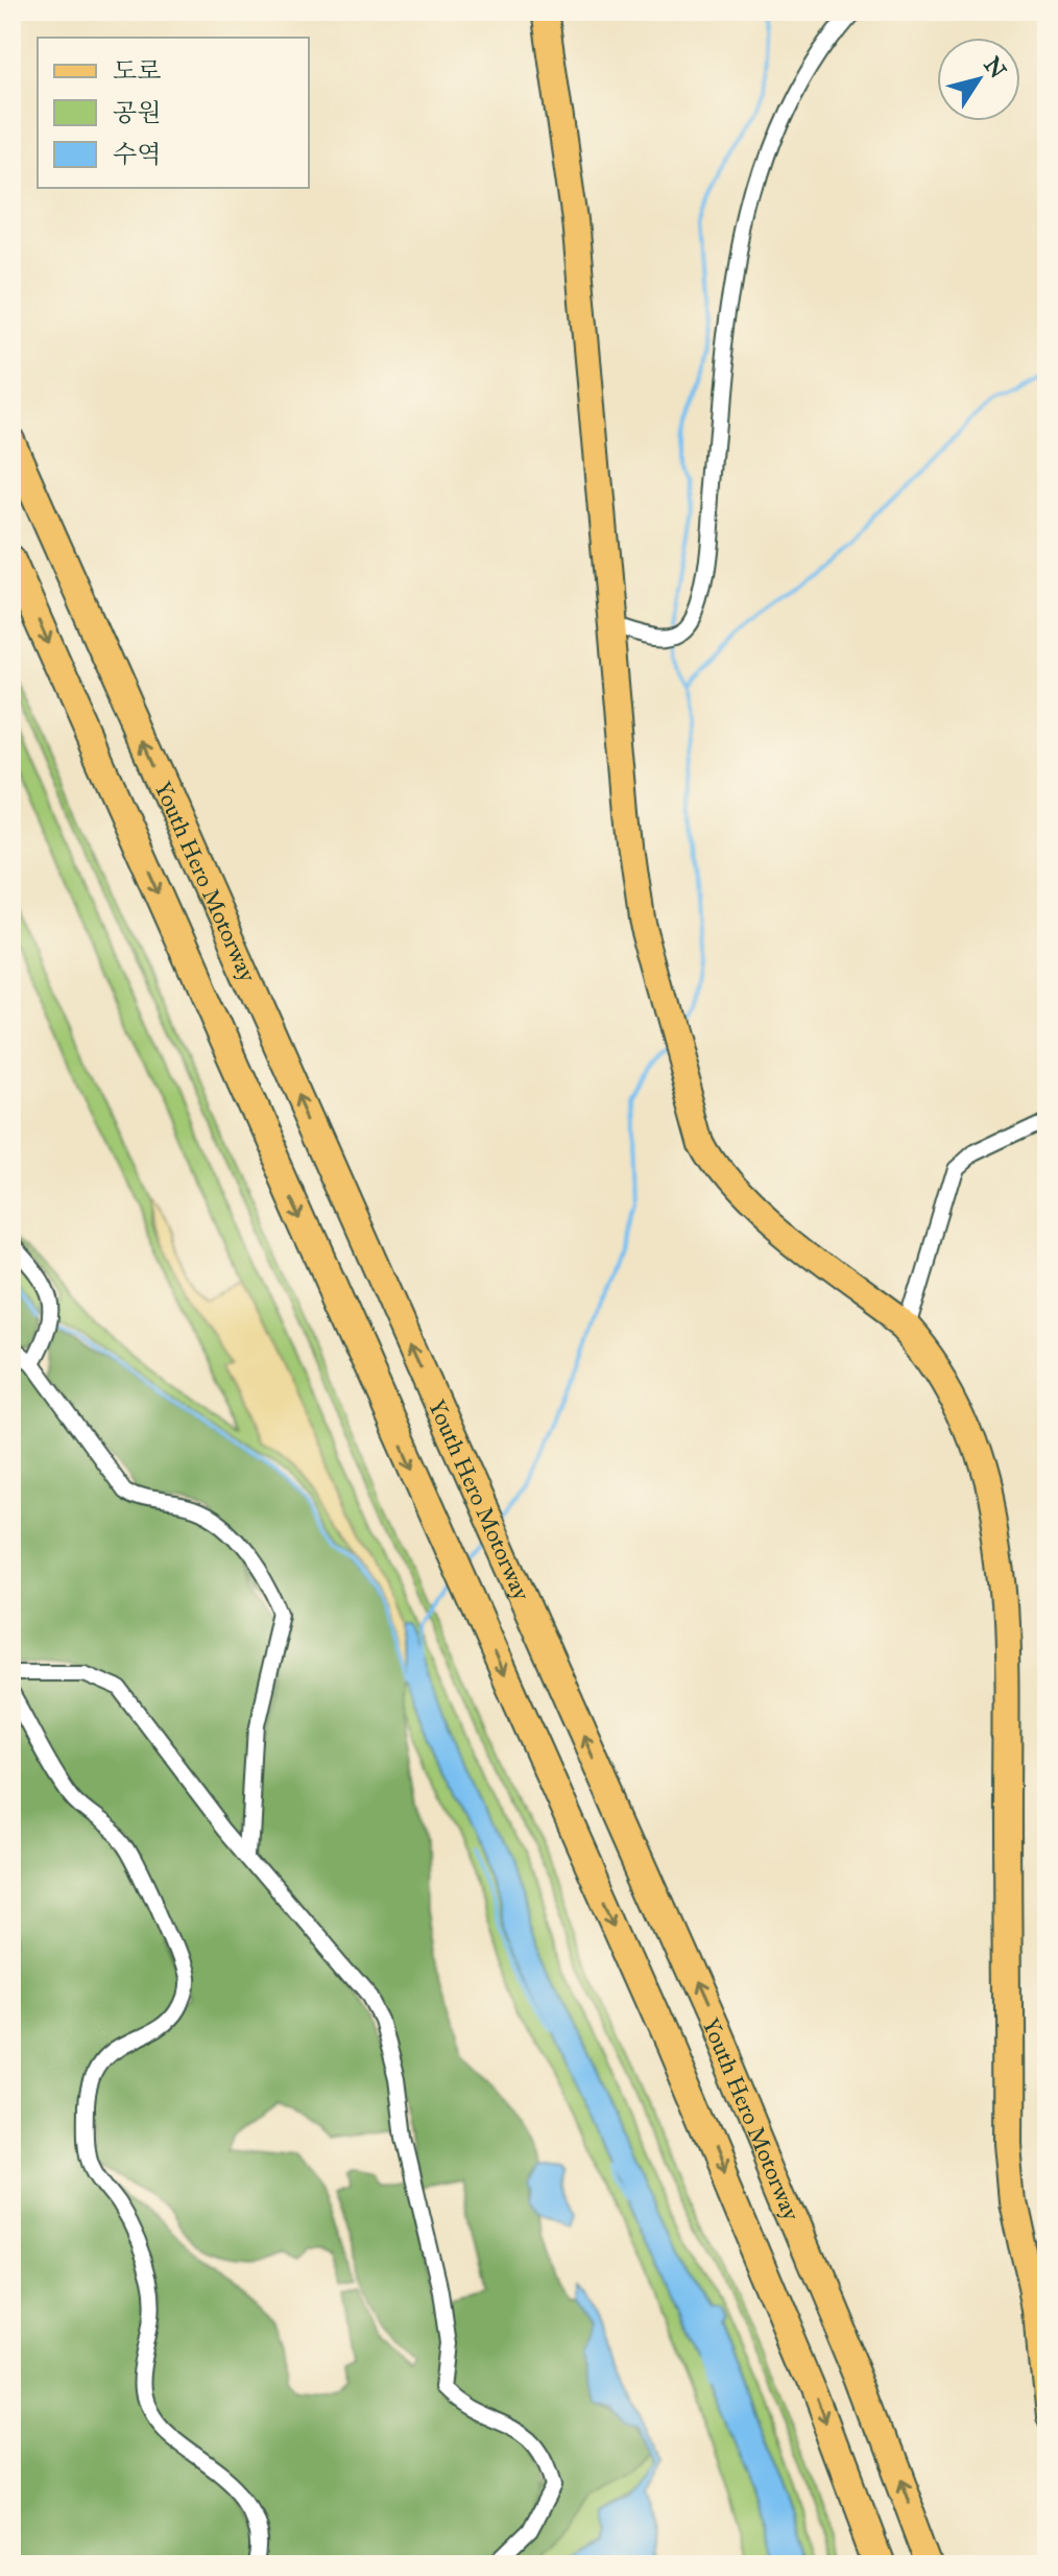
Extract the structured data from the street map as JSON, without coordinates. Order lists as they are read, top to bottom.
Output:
{
  "streets": {
    "highway": ["Youth Hero Motorway"]
  },
  "legend": ["도로", "공원", "수역"],
  "north": "top right"
}
